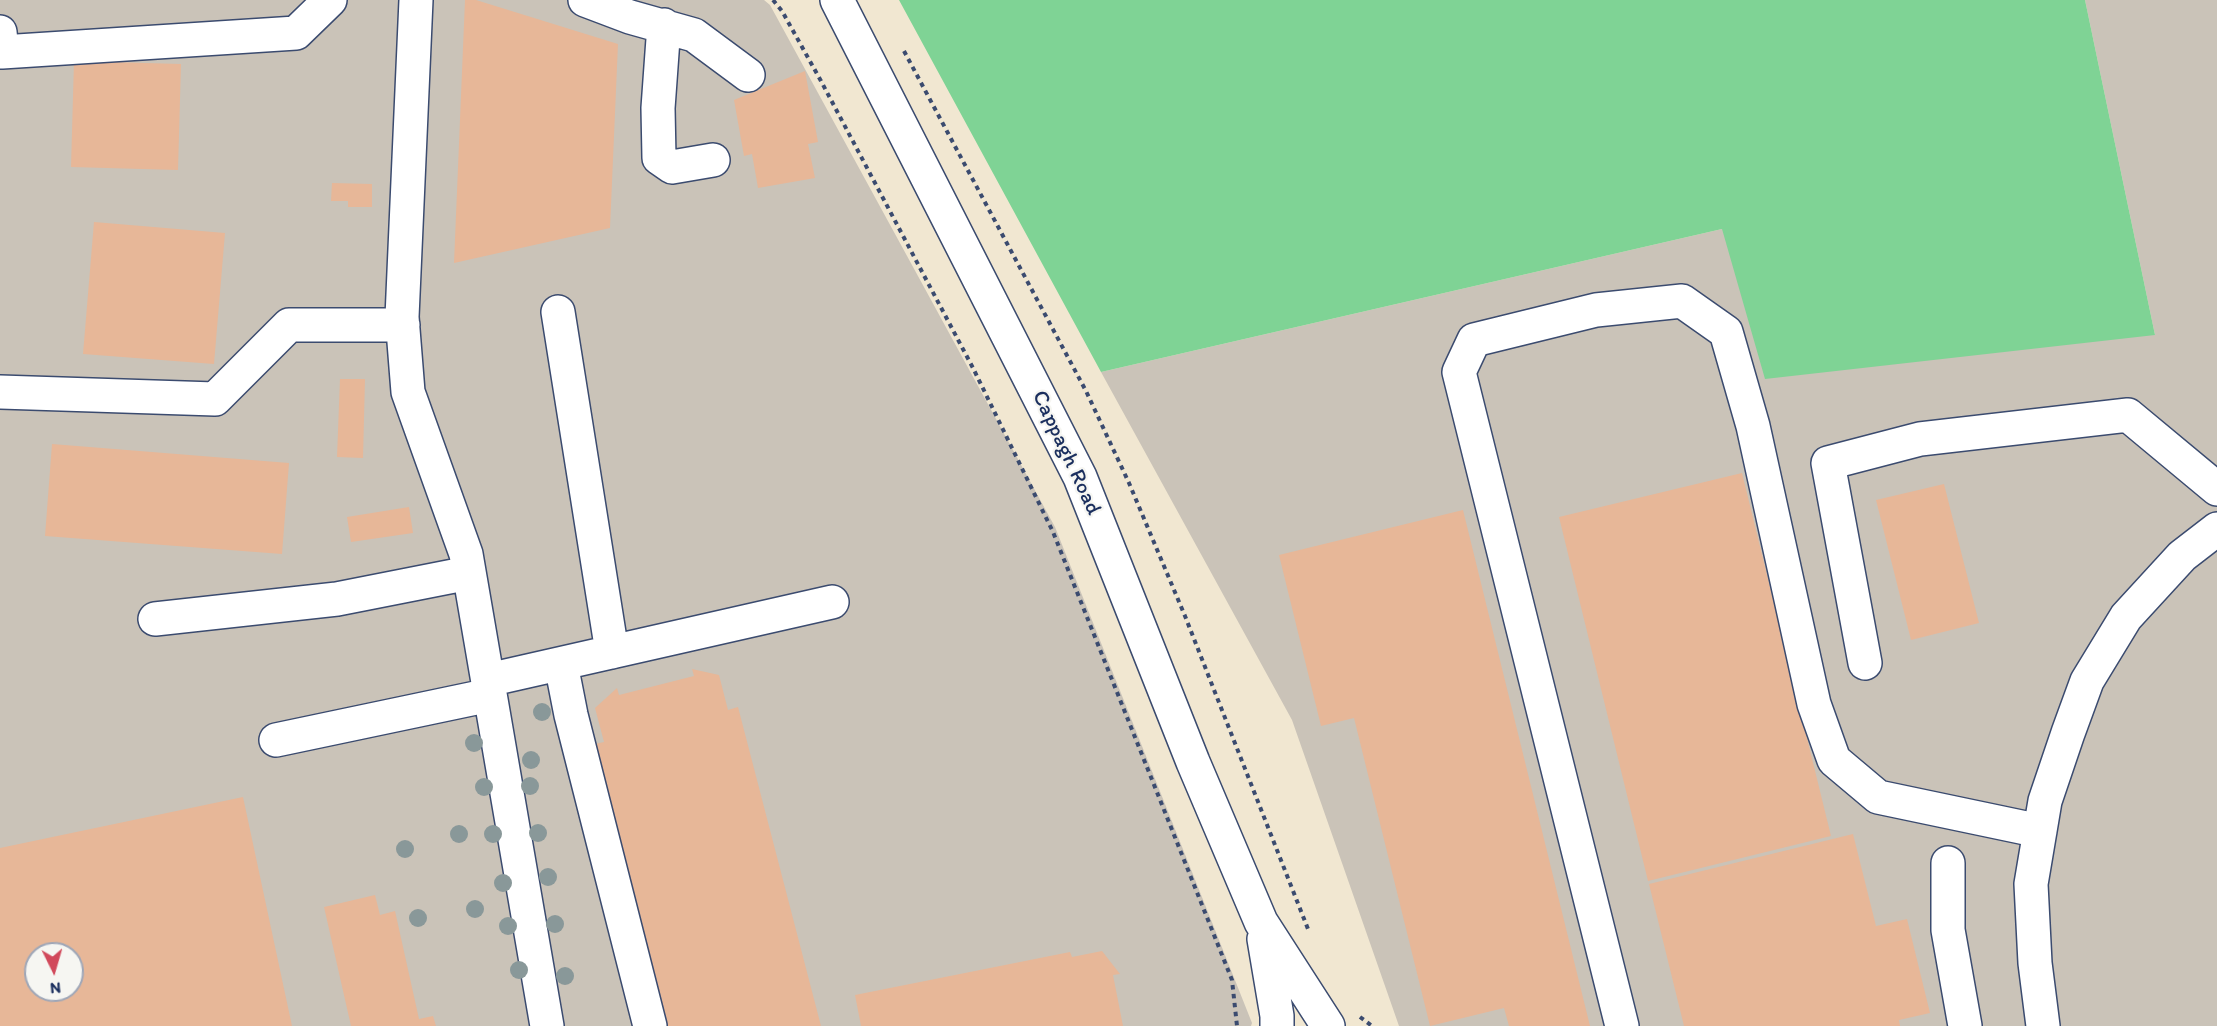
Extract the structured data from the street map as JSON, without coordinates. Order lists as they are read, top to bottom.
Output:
{
  "streets": {
    "street": ["Cappagh Road"]
  },
  "north": "bottom"
}
